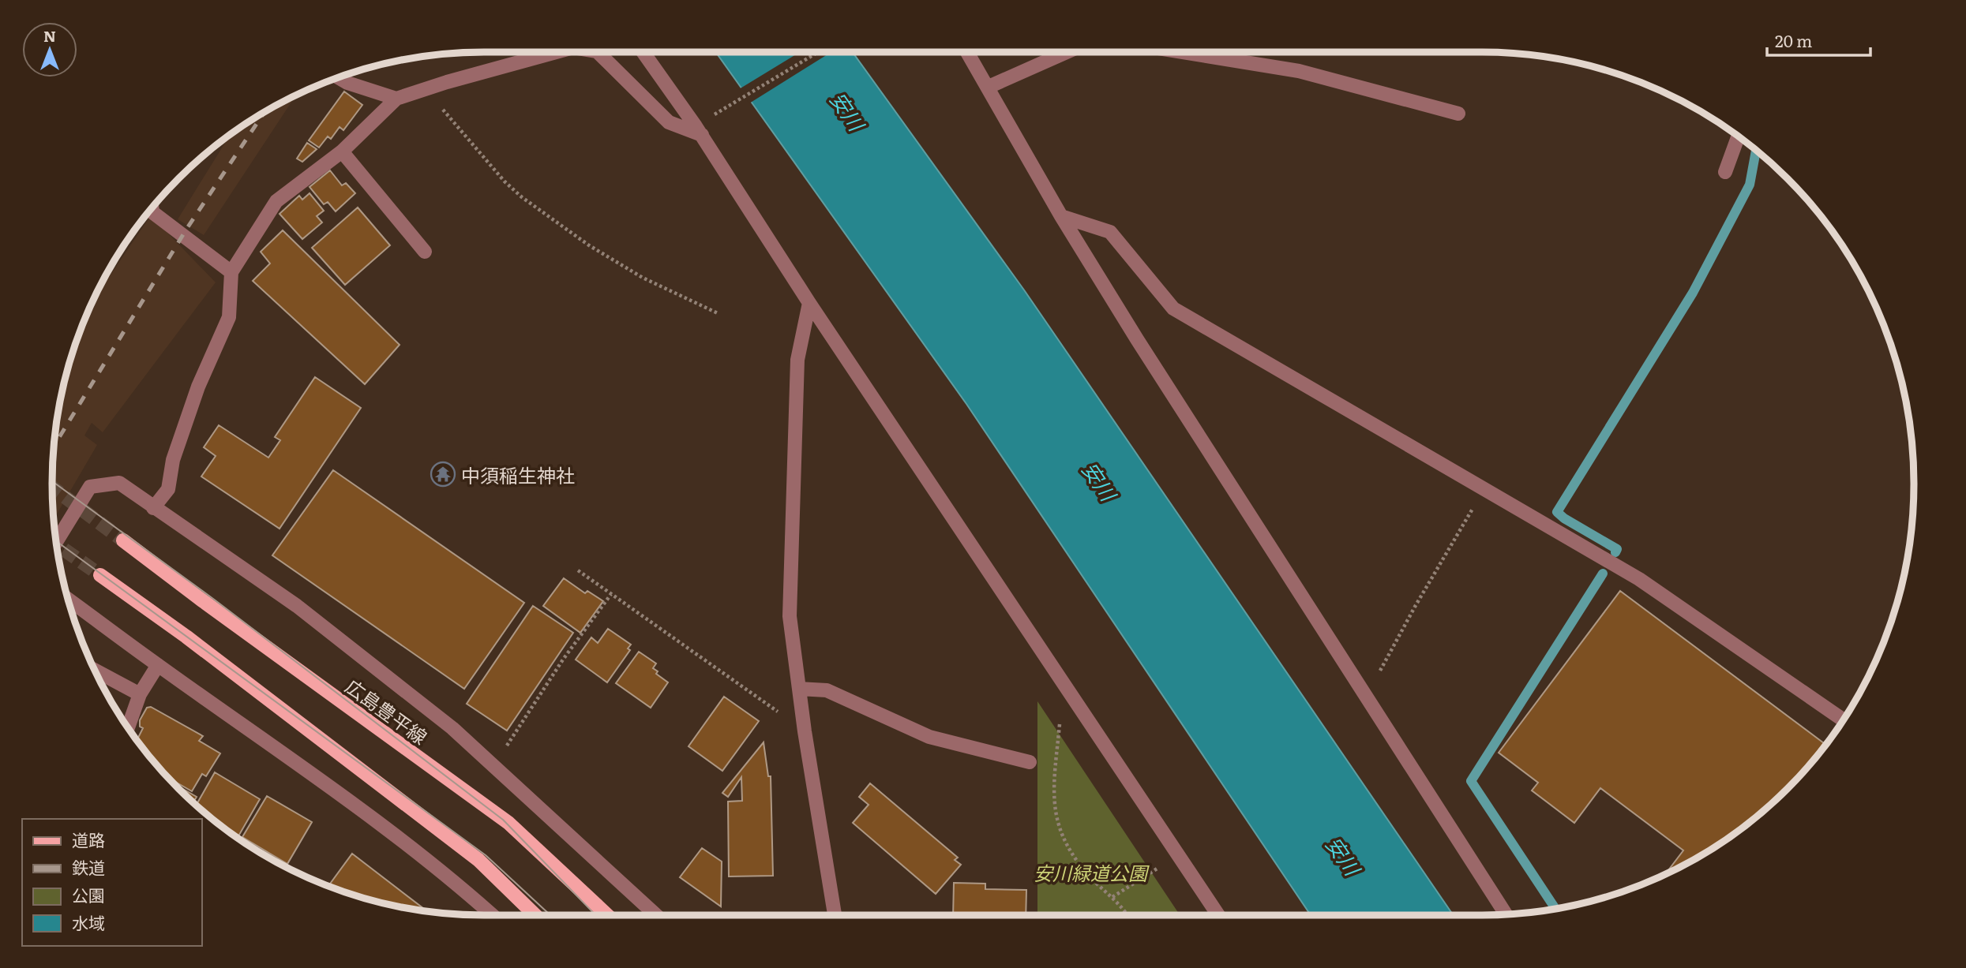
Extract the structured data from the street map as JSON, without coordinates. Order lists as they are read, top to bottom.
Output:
{
  "streets": {
    "main road": ["広島豊平線"]
  },
  "water": ["安川"],
  "parks": ["安川緑道公園"],
  "places": {
    "temple": ["中須稲生神社"]
  },
  "legend": [
    "道路",
    "鉄道",
    "公園",
    "水域"
  ],
  "scale_bar": "20 m",
  "north": "top"
}
